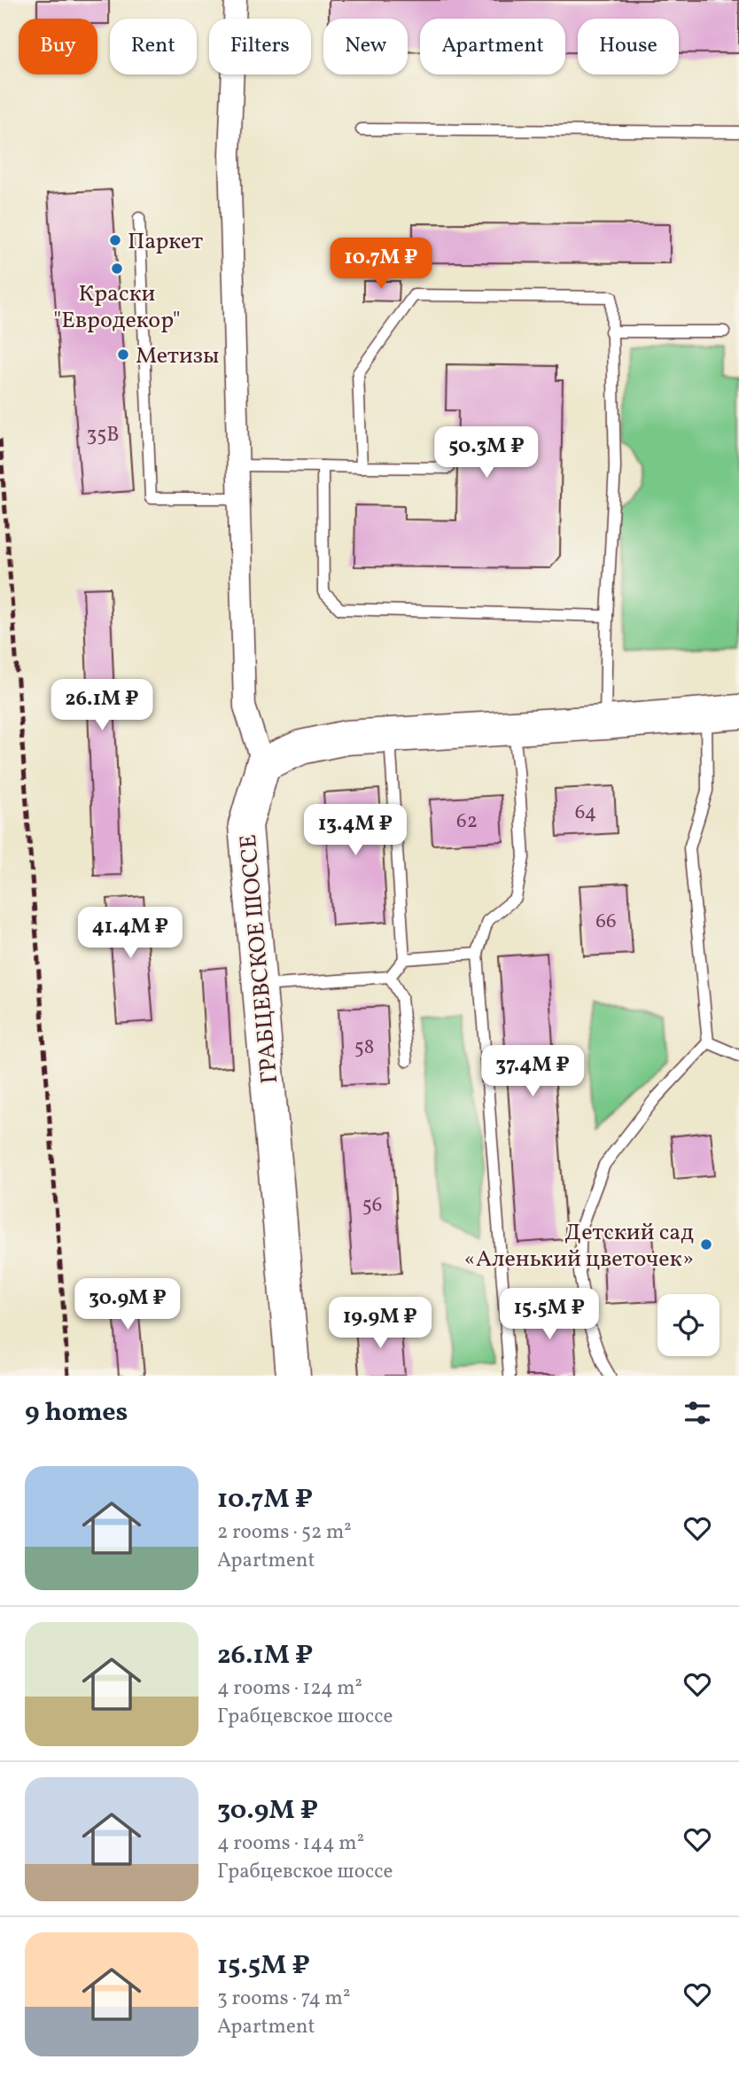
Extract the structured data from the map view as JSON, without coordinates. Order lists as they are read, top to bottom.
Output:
{
  "streets": {
    "main road": ["ГРАБЦЕВСКОЕ ШОССЕ"]
  },
  "places": [
    "Паркет",
    "Краски \"Евродекор\"",
    "Метизы",
    "Детский сад «Аленький цветочек»"
  ],
  "house_numbers": [
    "35В",
    "64",
    "62",
    "66",
    "58",
    "56"
  ],
  "page": {
    "chip": [
      "Buy",
      "Rent",
      "Filters",
      "New",
      "Apartment",
      "House"
    ],
    "price": [
      "10.7M ₽",
      "50.3M ₽",
      "26.1M ₽",
      "13.4M ₽",
      "41.4M ₽",
      "37.4M ₽",
      "30.9M ₽",
      "15.5M ₽",
      "19.9M ₽"
    ],
    "heading": "9 homes",
    "list": [
      {
        "name": "10.7M ₽",
        "note": "2 rooms · 52 m² · Apartment"
      },
      {
        "name": "26.1M ₽",
        "note": "4 rooms · 124 m² · Грабцевское шоссе"
      },
      {
        "name": "30.9M ₽",
        "note": "4 rooms · 144 m² · Грабцевское шоссе"
      },
      {
        "name": "15.5M ₽",
        "note": "3 rooms · 74 m² · Apartment"
      }
    ]
  }
}
